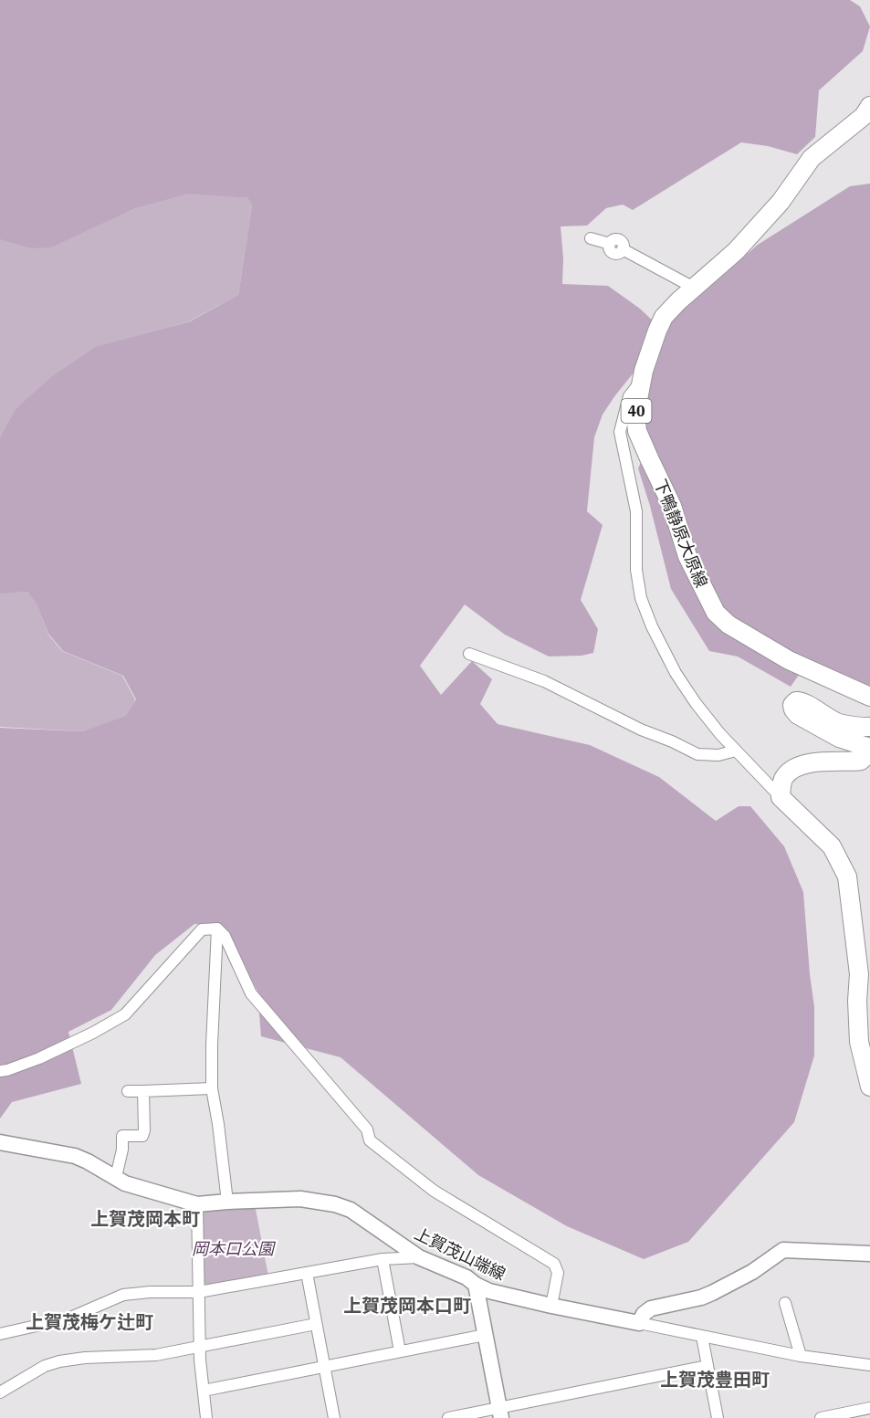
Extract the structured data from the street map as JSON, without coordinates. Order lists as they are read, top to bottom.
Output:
{
  "streets": {
    "main road": ["40", "下鴨静原大原線", "上賀茂山端線"]
  },
  "districts": [
    "上賀茂岡本町",
    "上賀茂岡本口町",
    "上賀茂梅ケ辻町",
    "上賀茂豊田町"
  ],
  "parks": ["岡本口公園"]
}
